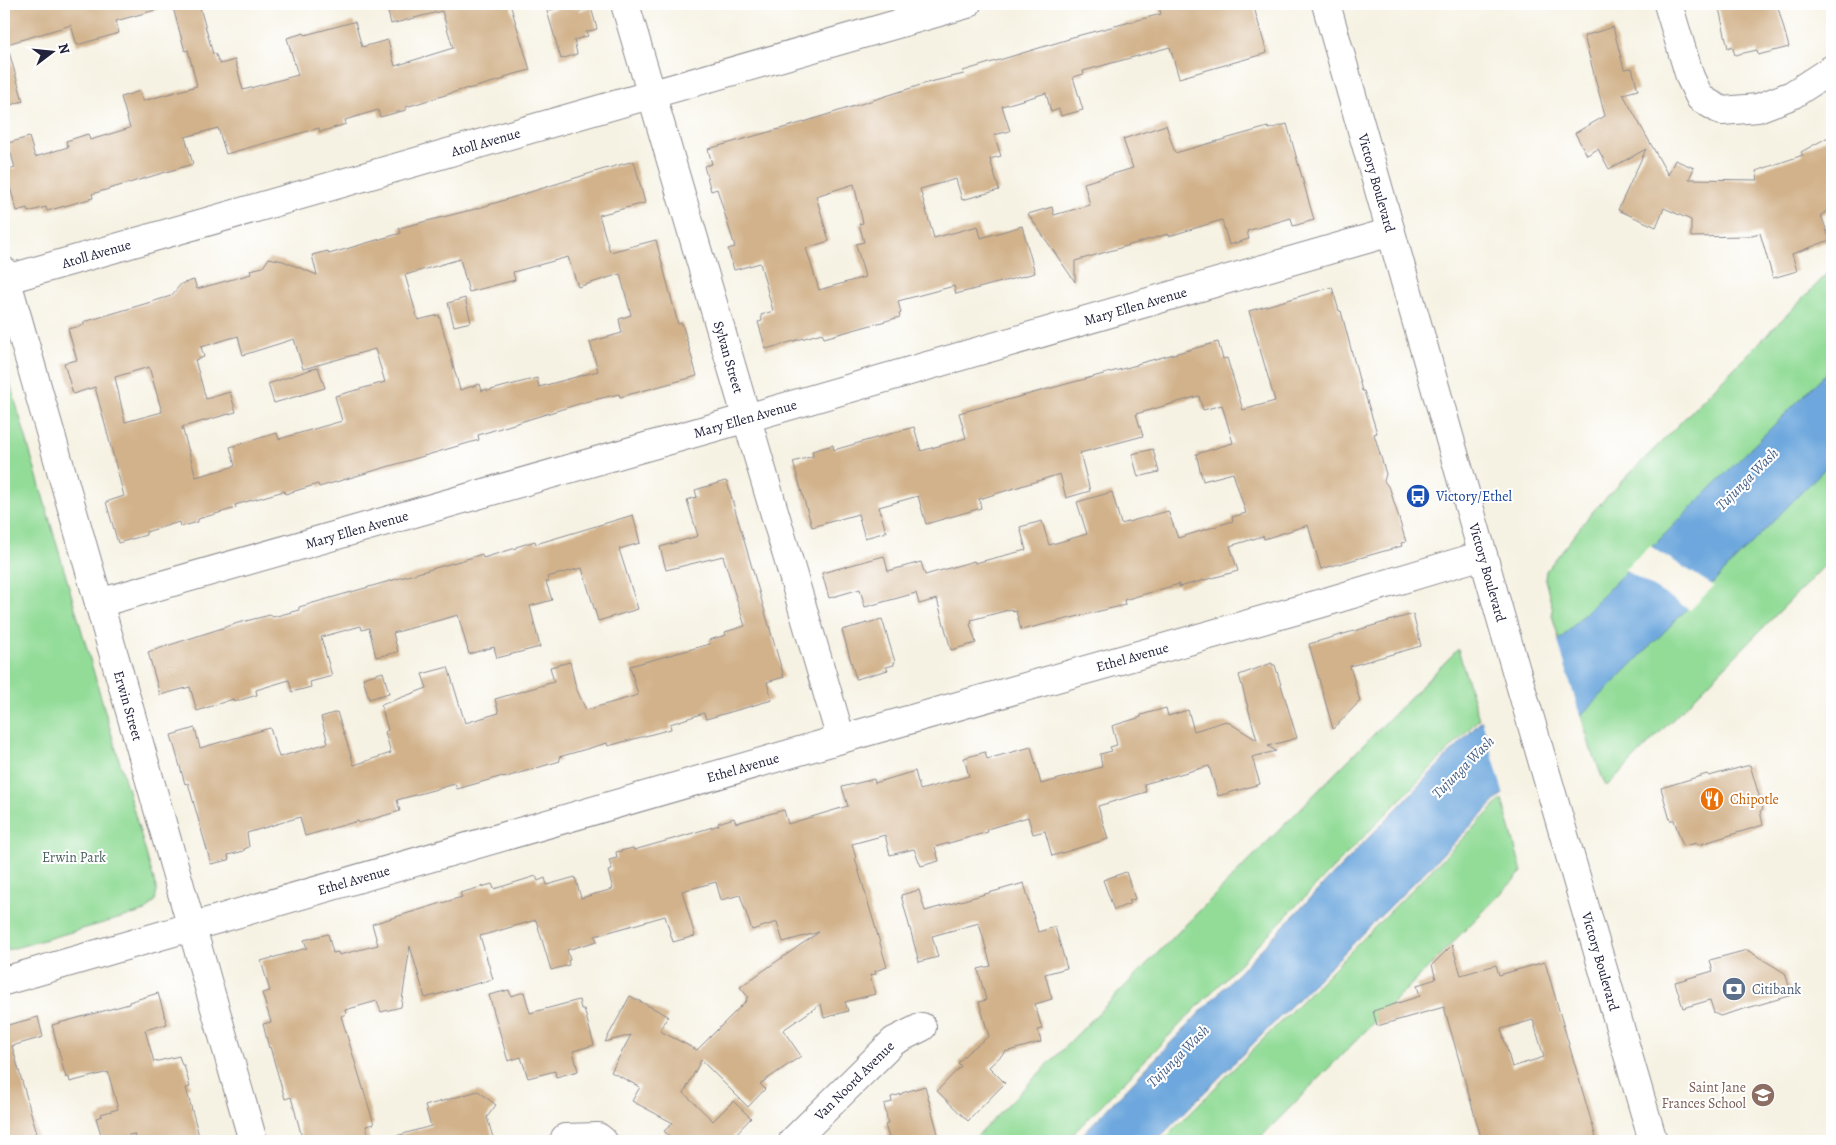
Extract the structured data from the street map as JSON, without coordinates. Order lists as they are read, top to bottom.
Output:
{
  "streets": {
    "street": [
      "Atoll Avenue",
      "Victory Boulevard",
      "Mary Ellen Avenue",
      "Sylvan Street",
      "Ethel Avenue",
      "Erwin Street",
      "Van Noord Avenue"
    ]
  },
  "crossings": [
    ["Atoll Avenue", "Sylvan Street"],
    ["Atoll Avenue", "Erwin Street"],
    ["Victory Boulevard", "Mary Ellen Avenue"],
    ["Victory Boulevard", "Ethel Avenue"],
    ["Mary Ellen Avenue", "Sylvan Street"],
    ["Mary Ellen Avenue", "Erwin Street"],
    ["Sylvan Street", "Ethel Avenue"],
    ["Ethel Avenue", "Erwin Street"]
  ],
  "water": ["Tujunga Wash"],
  "parks": ["Erwin Park"],
  "places": {
    "bus stop": ["Victory/Ethel"],
    "restaurant": ["Chipotle"],
    "bank": ["Citibank"],
    "school or university": ["Saint Jane Frances School"]
  },
  "north": "right"
}
